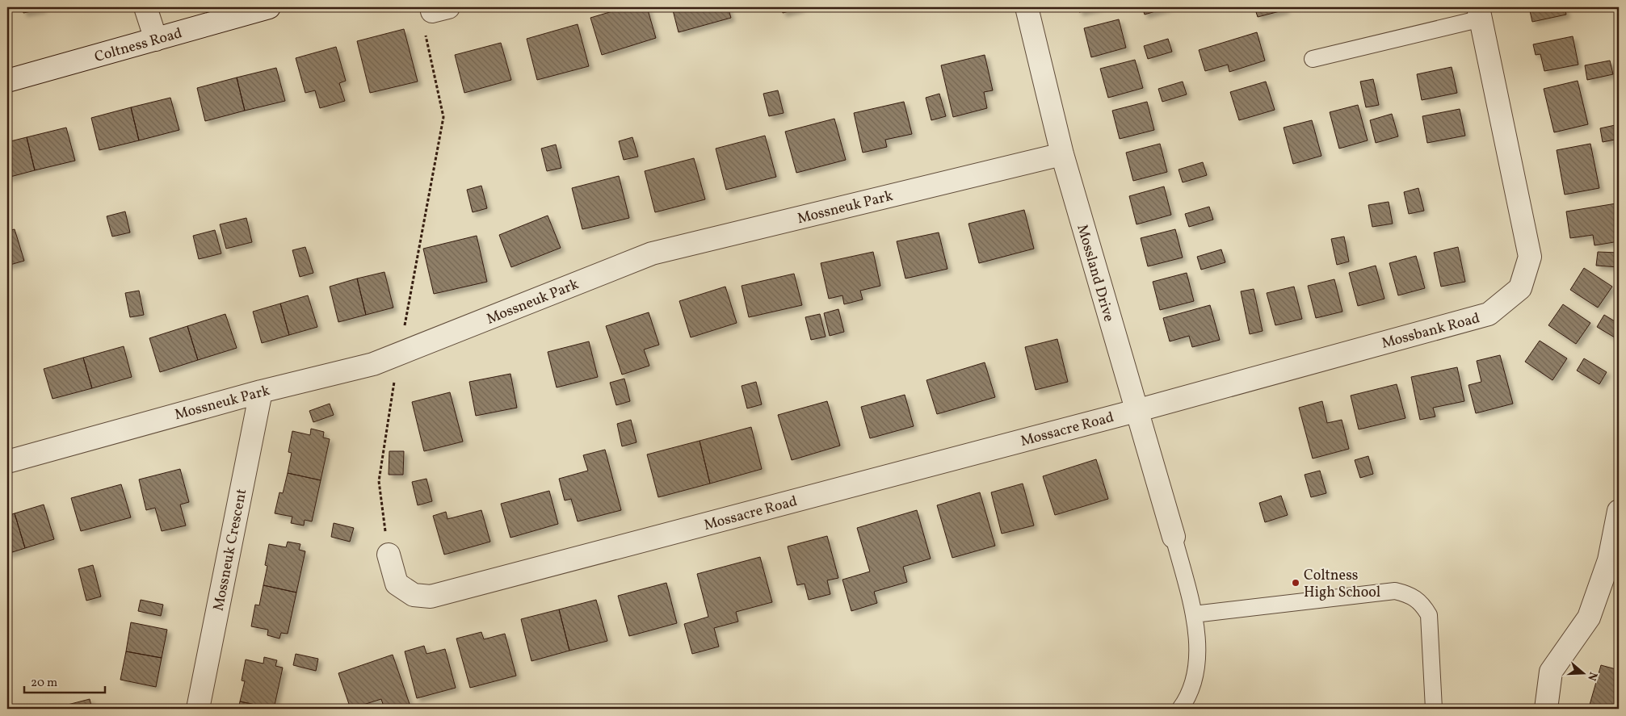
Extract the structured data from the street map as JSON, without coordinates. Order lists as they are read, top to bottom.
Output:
{
  "streets": {
    "street": [
      "Coltness Road",
      "Mossneuk Park",
      "Mossland Drive",
      "Mossbank Road",
      "Mossacre Road",
      "Mossneuk Crescent"
    ]
  },
  "crossings": [
    ["Mossneuk Park", "Mossland Drive"],
    ["Mossneuk Park", "Mossneuk Crescent"],
    ["Mossland Drive", "Mossbank Road"],
    ["Mossland Drive", "Mossacre Road"],
    ["Mossbank Road", "Mossacre Road"]
  ],
  "places": ["Coltness High School"],
  "scale_bar": "20 m",
  "north": "right"
}
